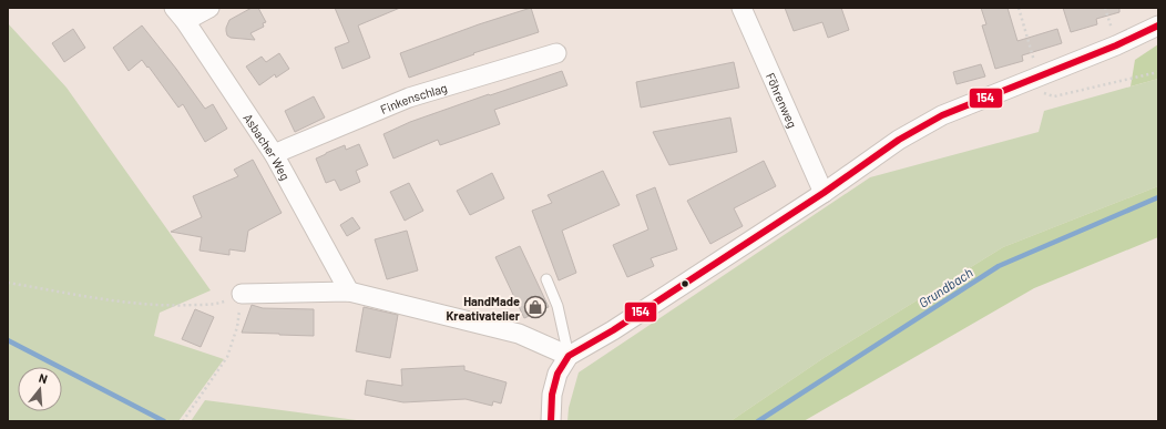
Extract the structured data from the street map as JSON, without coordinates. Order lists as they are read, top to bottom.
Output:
{
  "streets": {
    "street": ["Finkenschlag", "Föhrenweg", "Asbacher Weg"]
  },
  "crossings": [
    ["Finkenschlag", "Asbacher Weg"]
  ],
  "water": ["Grundbach"],
  "places": {
    "shop": ["HandMade Kreativatelier"]
  },
  "lines": ["transit line 154"],
  "north": "top"
}
